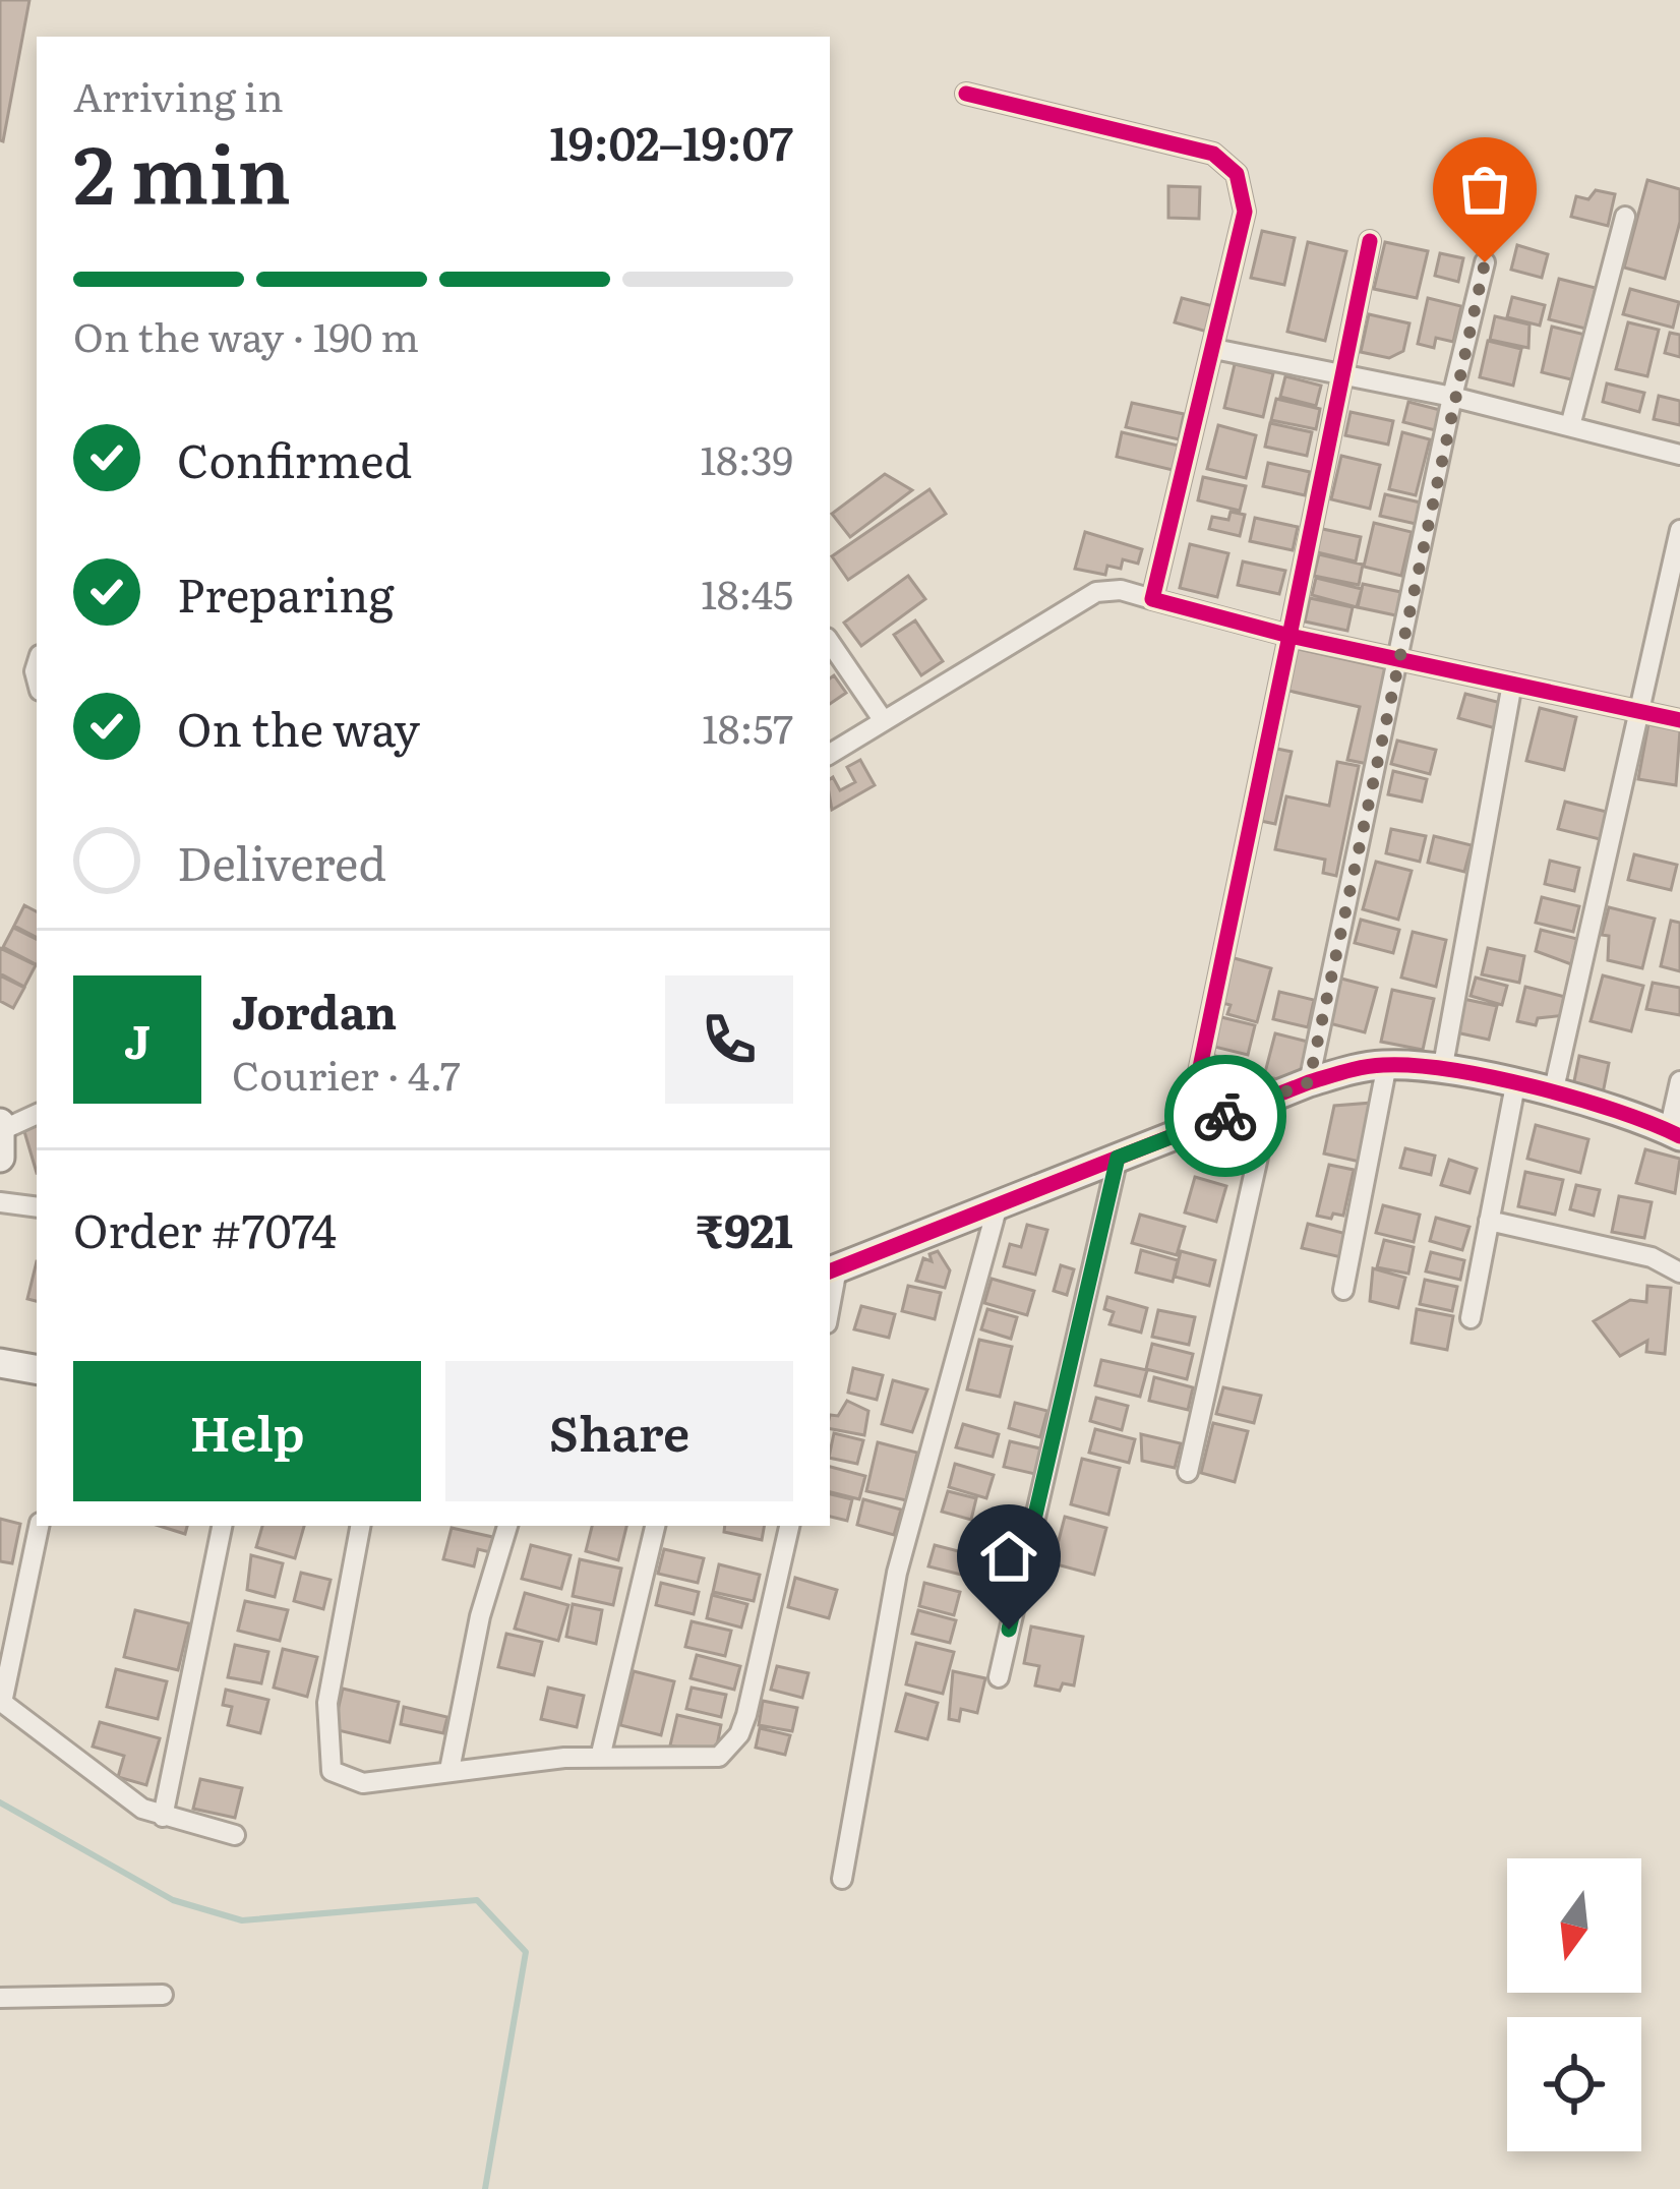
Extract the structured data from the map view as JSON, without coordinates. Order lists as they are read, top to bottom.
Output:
{
  "north": "bottom",
  "page": {
    "heading": ["2 min", "Arriving in", "19:02–19:07"],
    "panel": [
      "Jordan",
      "Courier · 4.7",
      "Order #7074",
      "₹921"
    ],
    "bar": "On the way · 190 m",
    "list": [
      ["Confirmed", "18:39"],
      ["Preparing", "18:45"],
      ["On the way", "18:57"],
      "Delivered"
    ],
    "round": "J",
    "buttons": ["Help", "Share"]
  }
}
